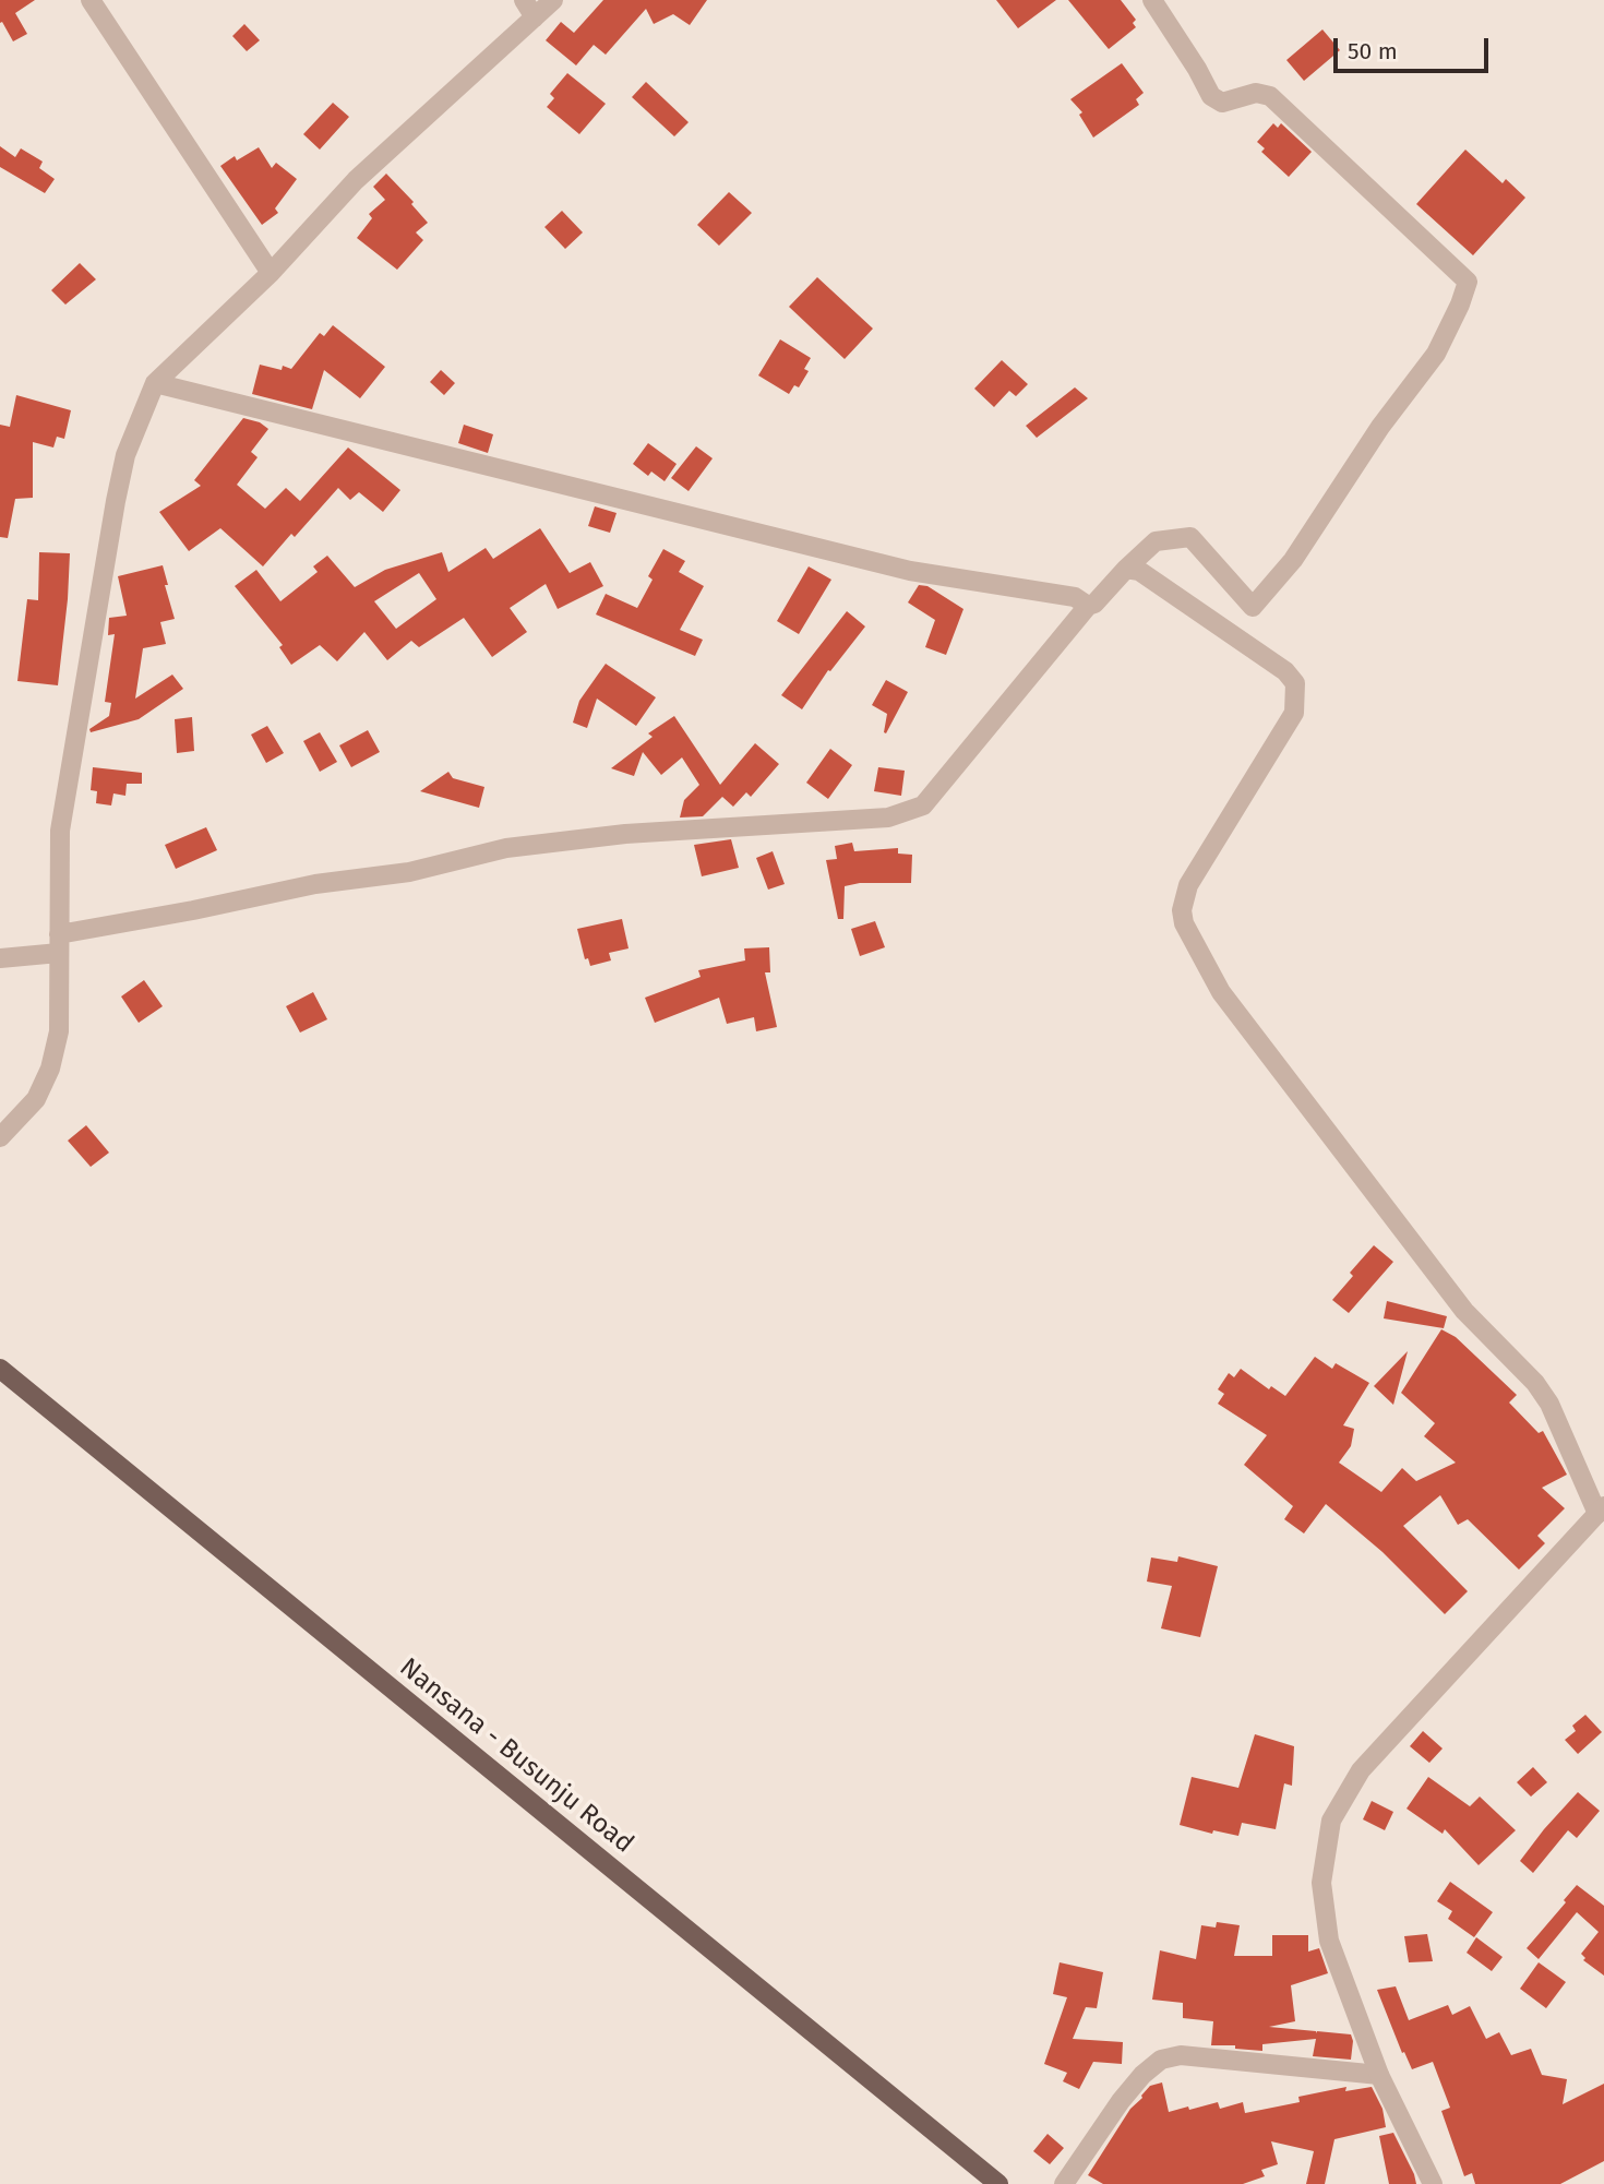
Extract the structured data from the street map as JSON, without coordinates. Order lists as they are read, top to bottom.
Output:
{
  "streets": {
    "main road": ["Nansana - Busunju Road"]
  },
  "scale_bar": "50 m"
}
